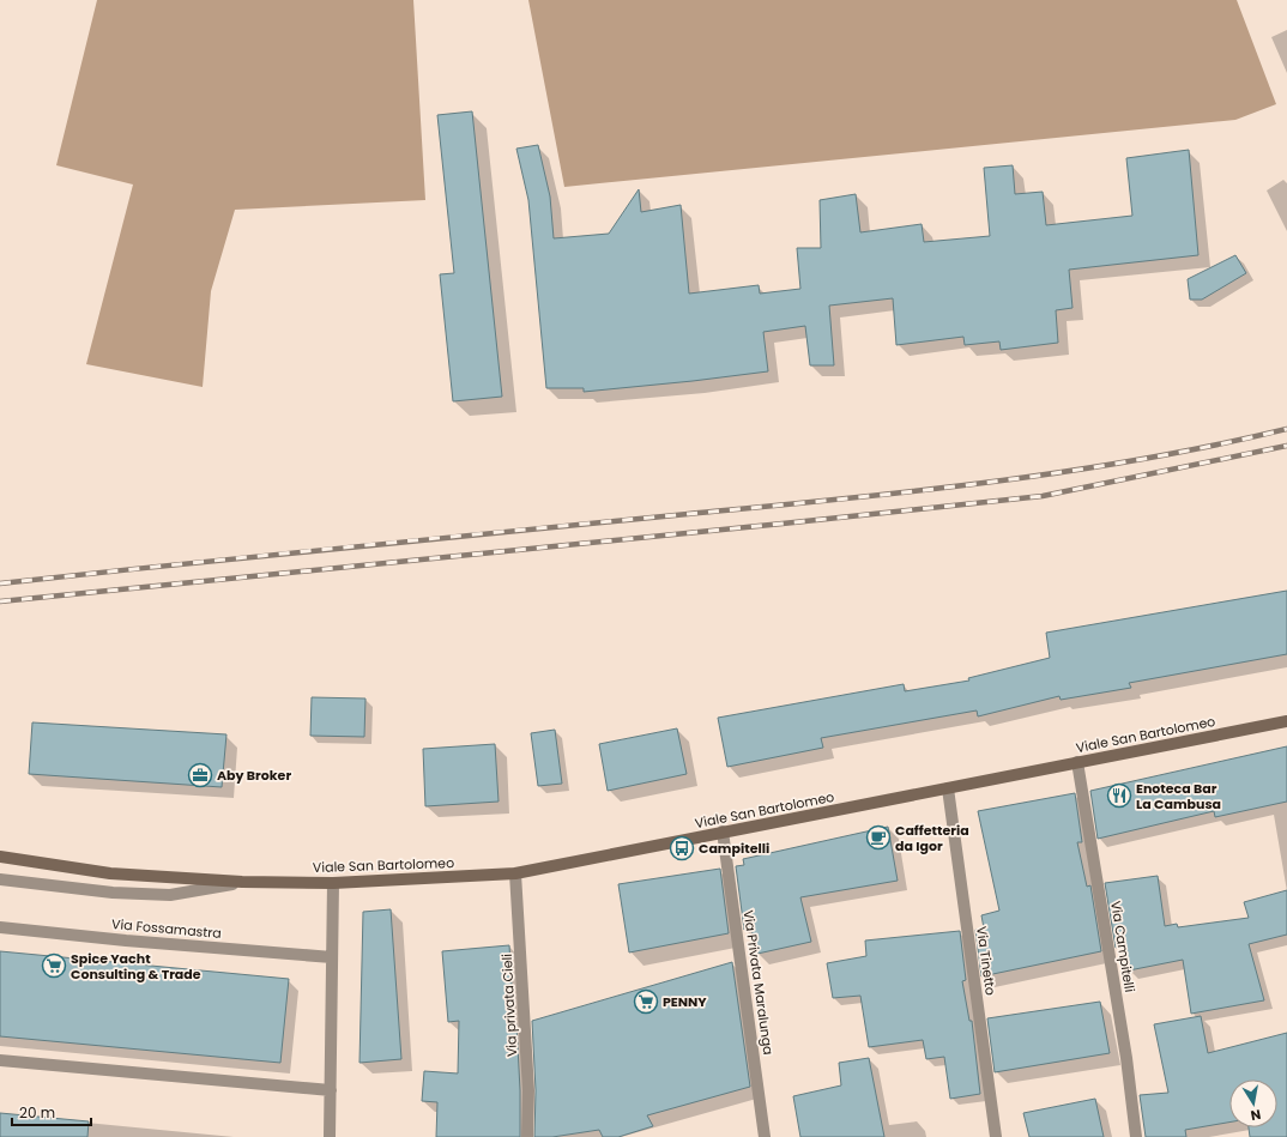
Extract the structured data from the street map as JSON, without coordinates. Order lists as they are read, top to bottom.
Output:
{
  "streets": {
    "main road": ["Viale San Bartolomeo"],
    "street": [
      "Via Fossamastra",
      "Via Campitelli",
      "Via Tinetto",
      "Via Privata Maralunga",
      "Via privata Cieli"
    ]
  },
  "crossings": [
    ["Viale San Bartolomeo", "Via Campitelli"],
    ["Viale San Bartolomeo", "Via Tinetto"],
    ["Viale San Bartolomeo", "Via Privata Maralunga"],
    ["Viale San Bartolomeo", "Via privata Cieli"]
  ],
  "places": {
    "office": ["Aby Broker"],
    "restaurant": ["Enoteca Bar La Cambusa"],
    "cafe": ["Caffetteria da Igor"],
    "bus stop": ["Campitelli"],
    "supermarket": ["Spice Yacht Consulting & Trade", "PENNY"]
  },
  "scale_bar": "20 m",
  "north": "bottom"
}
